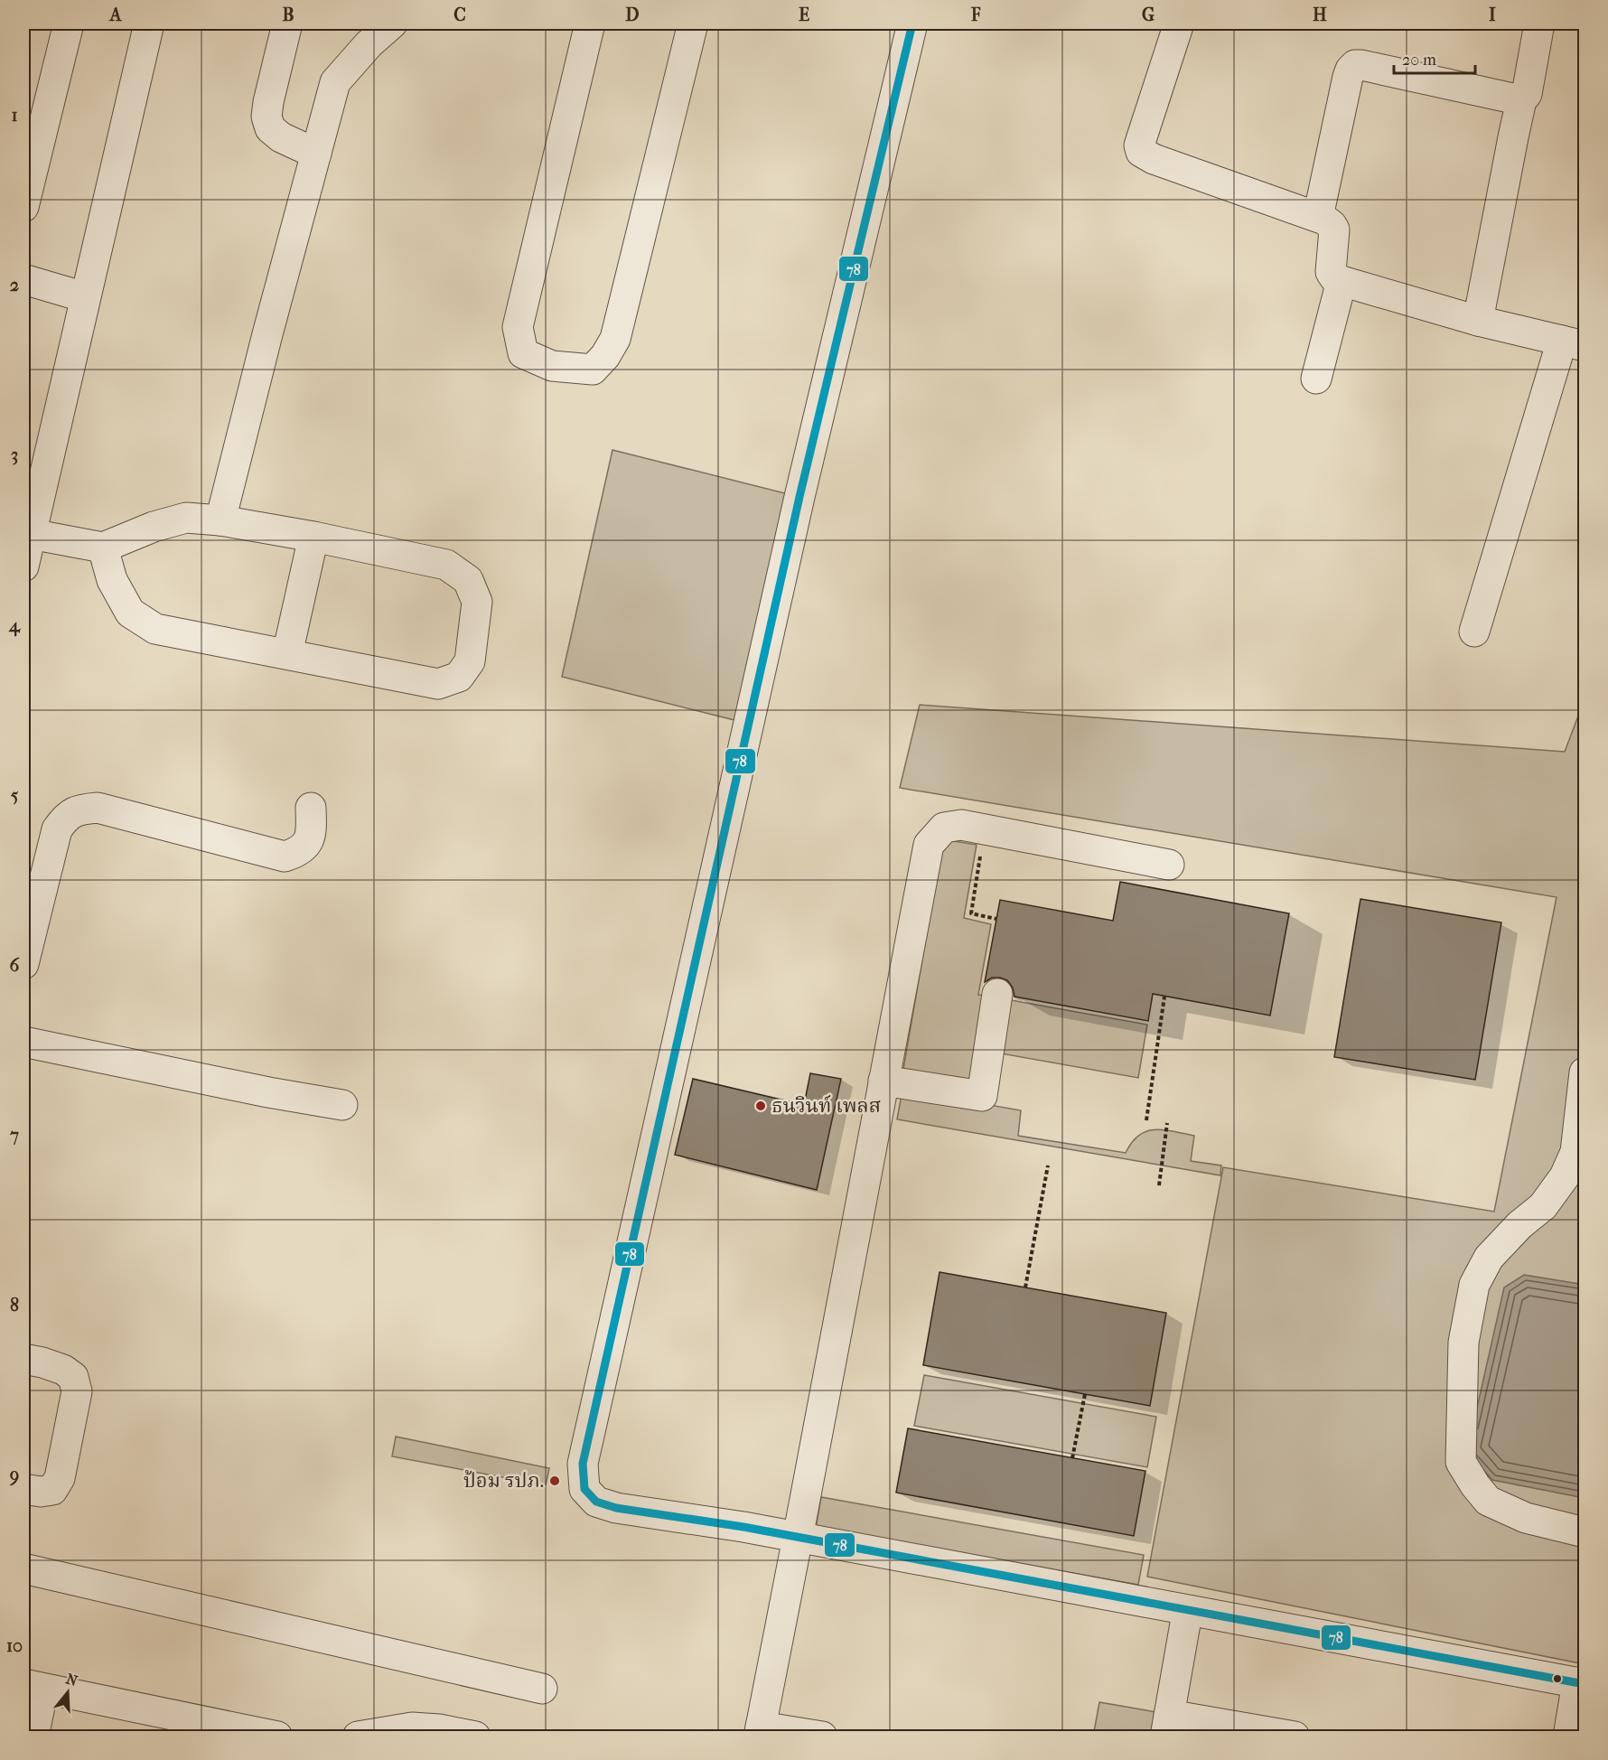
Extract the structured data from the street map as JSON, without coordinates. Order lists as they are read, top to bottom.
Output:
{
  "places": ["ธนวินท์ เพลส", "ป้อม รปภ."],
  "lines": ["transit line 78"],
  "scale_bar": "20 m",
  "north": "top",
  "grid": {
    "columns": [
      "A",
      "B",
      "C",
      "D",
      "E",
      "F",
      "G",
      "H",
      "I"
    ],
    "rows": [
      "1",
      "2",
      "3",
      "4",
      "5",
      "6",
      "7",
      "8",
      "9",
      "10"
    ]
  }
}
